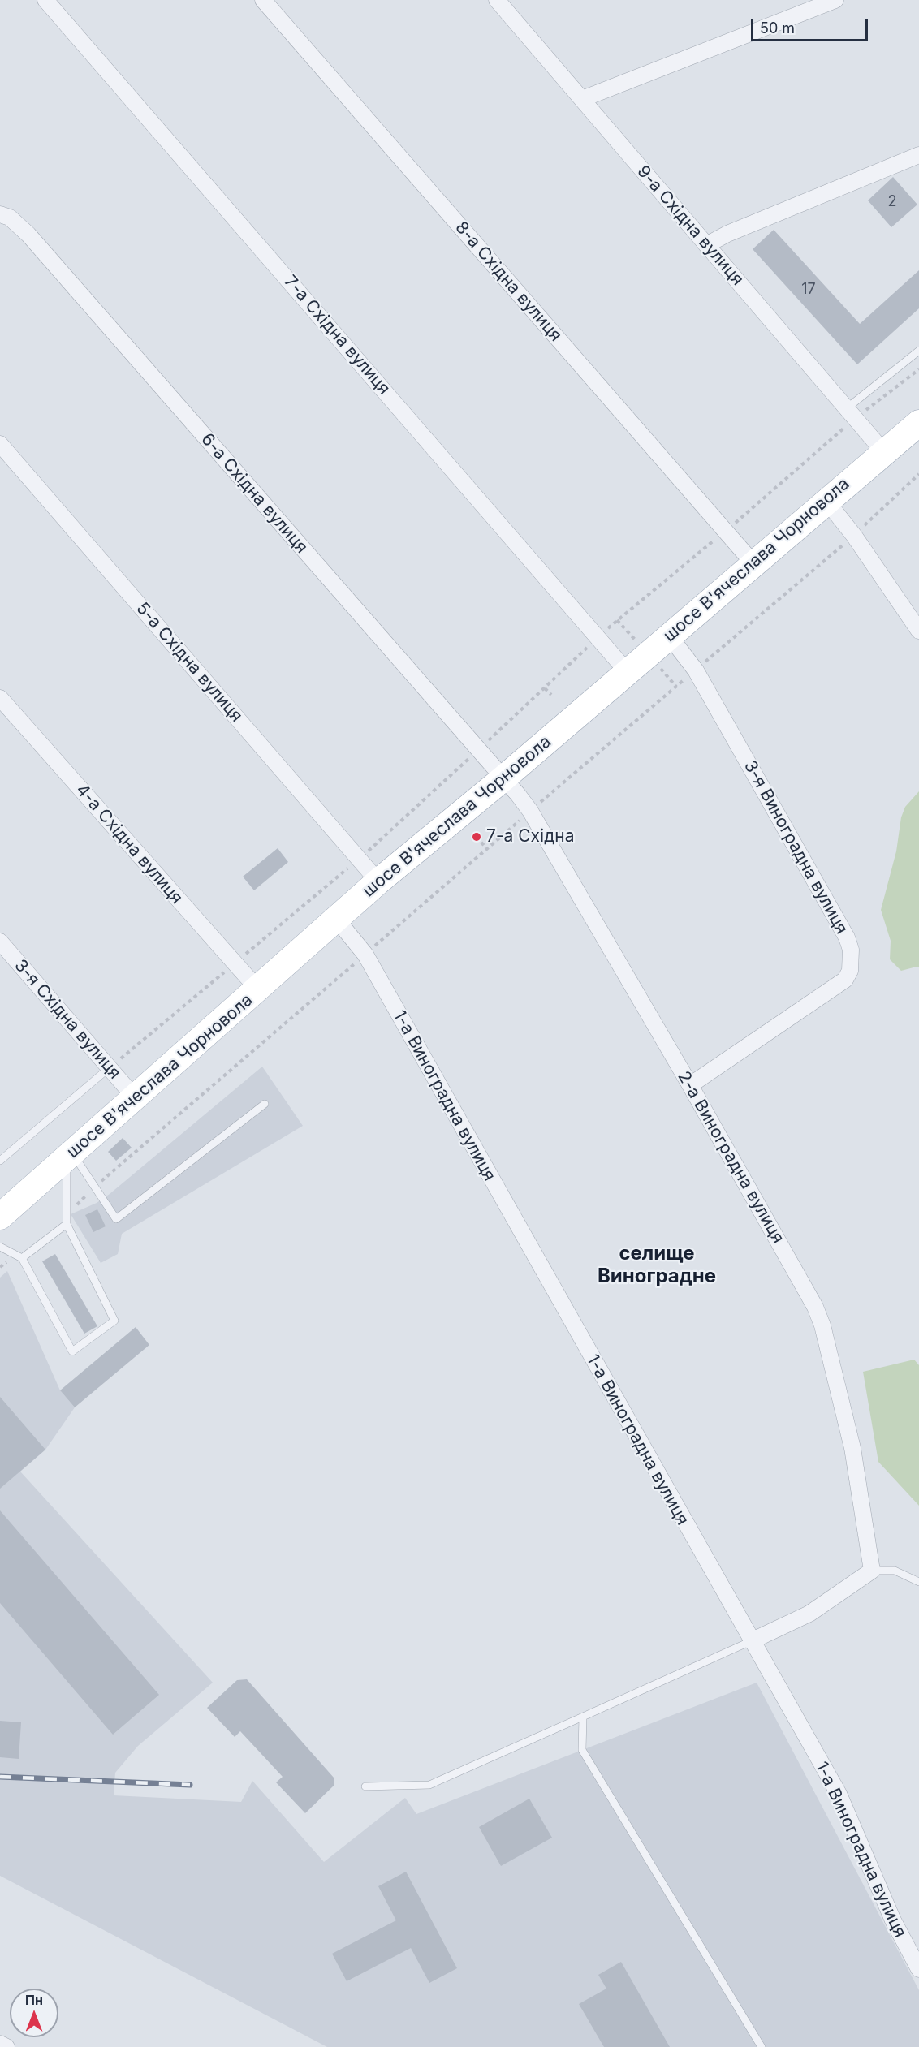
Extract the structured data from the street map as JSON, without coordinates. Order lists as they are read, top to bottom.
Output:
{
  "streets": {
    "main road": ["шосе В'ячеслава Чорновола"],
    "street": [
      "9-а Східна вулиця",
      "8-а Східна вулиця",
      "7-а Східна вулиця",
      "6-а Східна вулиця",
      "5-а Східна вулиця",
      "4-а Східна вулиця",
      "3-я Виноградна вулиця",
      "3-я Східна вулиця",
      "1-а Виноградна вулиця",
      "2-а Виноградна вулиця"
    ]
  },
  "crossings": [
    ["9-а Східна вулиця", "шосе В'ячеслава Чорновола"],
    ["8-а Східна вулиця", "шосе В'ячеслава Чорновола"],
    ["7-а Східна вулиця", "шосе В'ячеслава Чорновола"],
    ["6-а Східна вулиця", "шосе В'ячеслава Чорновола"],
    ["6-а Східна вулиця", "2-а Виноградна вулиця"],
    ["шосе В'ячеслава Чорновола", "5-а Східна вулиця"],
    ["шосе В'ячеслава Чорновола", "4-а Східна вулиця"],
    ["шосе В'ячеслава Чорновола", "3-я Виноградна вулиця"],
    ["шосе В'ячеслава Чорновола", "3-я Східна вулиця"],
    ["шосе В'ячеслава Чорновола", "1-а Виноградна вулиця"],
    ["шосе В'ячеслава Чорновола", "2-а Виноградна вулиця"],
    ["3-я Виноградна вулиця", "2-а Виноградна вулиця"]
  ],
  "districts": ["селище Виноградне"],
  "places": ["7-а Східна"],
  "house_numbers": ["2", "17"],
  "scale_bar": "50 m",
  "north": "top"
}
